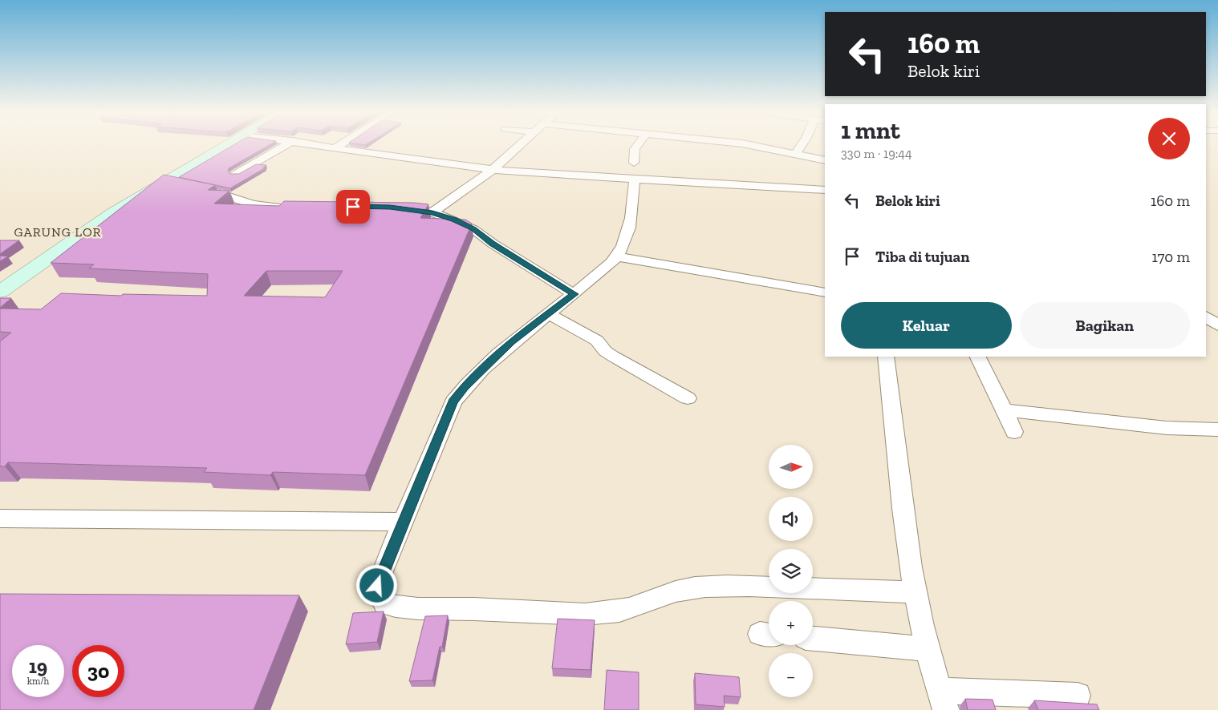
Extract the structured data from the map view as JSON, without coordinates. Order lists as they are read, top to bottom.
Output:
{
  "districts": ["GARUNG LOR"],
  "north": "right",
  "page": {
    "turn": ["160 m", "Belok kiri"],
    "heading": ["1 mnt", "330 m · 19:44"],
    "list": [
      {
        "name": "Belok kiri",
        "value": "160 m"
      },
      {
        "name": "Tiba di tujuan",
        "value": "170 m"
      }
    ],
    "buttons": ["Keluar", "Bagikan"],
    "map_buttons": ["+", "−"],
    "speed": "19 km/h",
    "limit": "30"
  }
}
